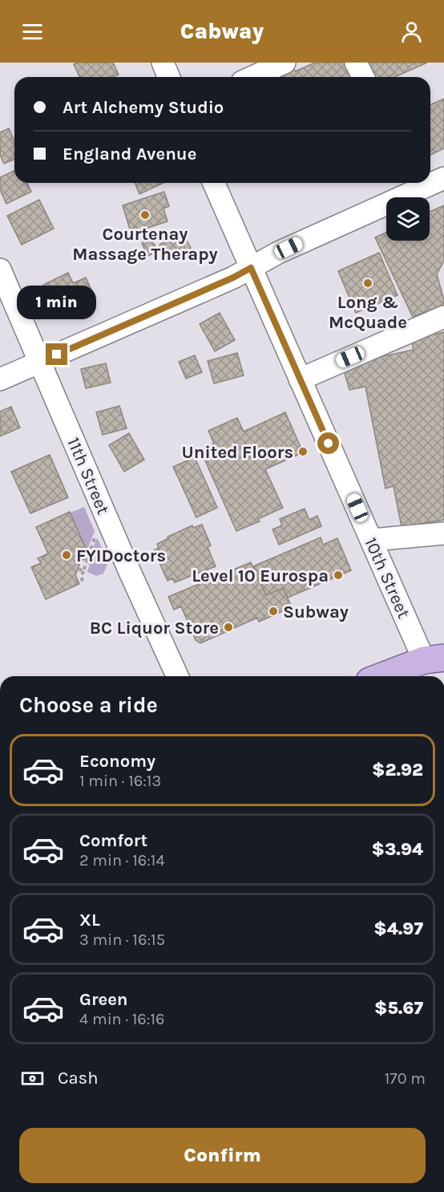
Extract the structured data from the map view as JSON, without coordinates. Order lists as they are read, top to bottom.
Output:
{
  "streets": {
    "street": ["11th Street", "10th Street"]
  },
  "places": [
    "Courtenay Massage Therapy",
    "Long & McQuade",
    "United Floors",
    "FYIDoctors",
    "Level 10 Eurospa",
    "Subway",
    "BC Liquor Store"
  ],
  "page": {
    "header": "Cabway",
    "banner": ["Art Alchemy Studio", "England Avenue"],
    "bubble": "1 min",
    "heading": "Choose a ride",
    "list": [
      {
        "name": "Economy",
        "note": "1 min · 16:13",
        "value": "$2.92"
      },
      {
        "name": "Comfort",
        "note": "2 min · 16:14",
        "value": "$3.94"
      },
      {
        "name": "XL",
        "note": "3 min · 16:15",
        "value": "$4.97"
      },
      {
        "name": "Green",
        "note": "4 min · 16:16",
        "value": "$5.67"
      }
    ],
    "pay": ["Cash", "170 m"],
    "buttons": "Confirm"
  }
}
